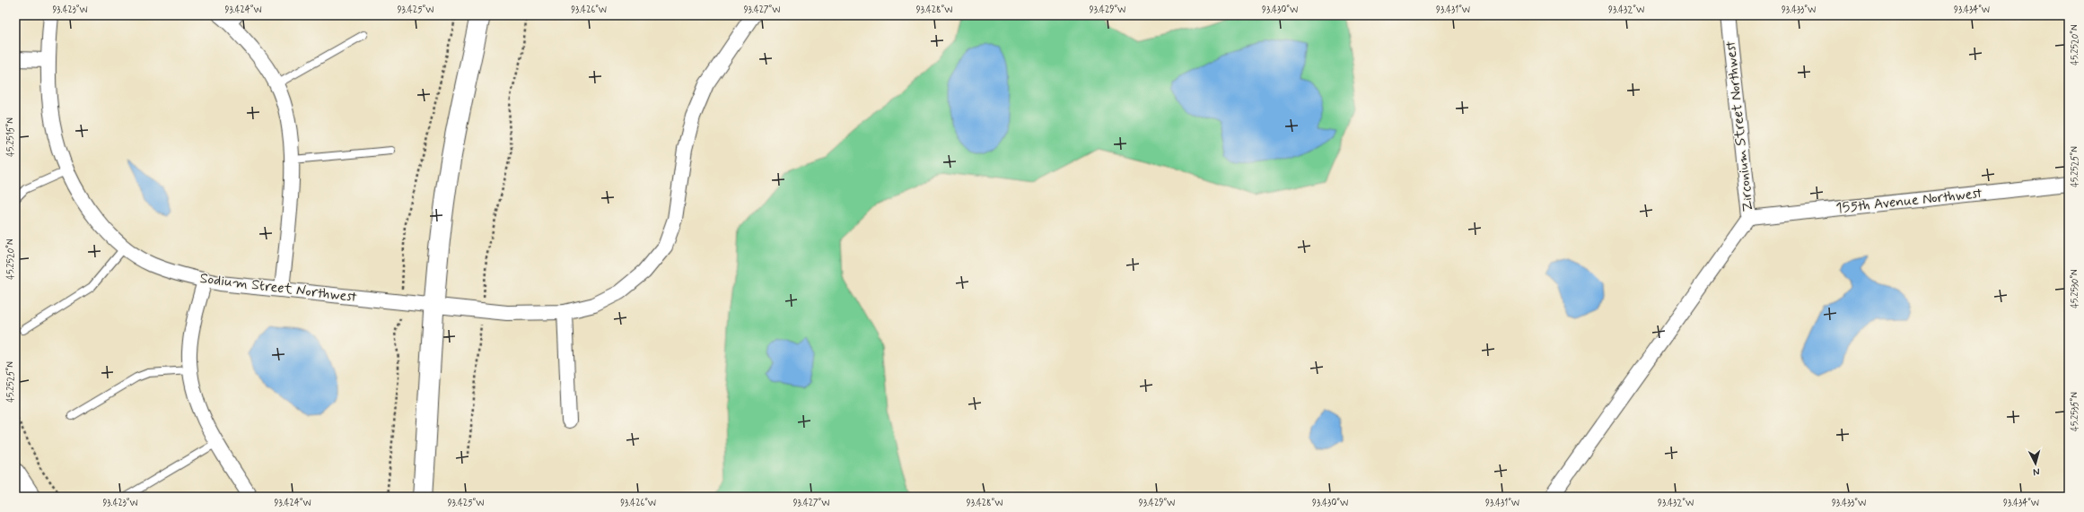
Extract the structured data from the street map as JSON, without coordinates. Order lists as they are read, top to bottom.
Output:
{
  "streets": {
    "street": ["Zirconium Street Northwest", "155th Avenue Northwest", "Sodium Street Northwest"]
  },
  "crossings": [
    ["Zirconium Street Northwest", "155th Avenue Northwest"]
  ],
  "north": "bottom",
  "coordinates": [
    "93.423°W",
    "93.424°W",
    "93.425°W",
    "93.426°W",
    "93.427°W",
    "93.428°W",
    "93.429°W",
    "93.430°W",
    "93.431°W",
    "93.432°W",
    "93.433°W",
    "93.434°W",
    "45.2520°N",
    "45.2515°N",
    "45.2525°N",
    "45.2530°N",
    "45.2535°N"
  ]
}
